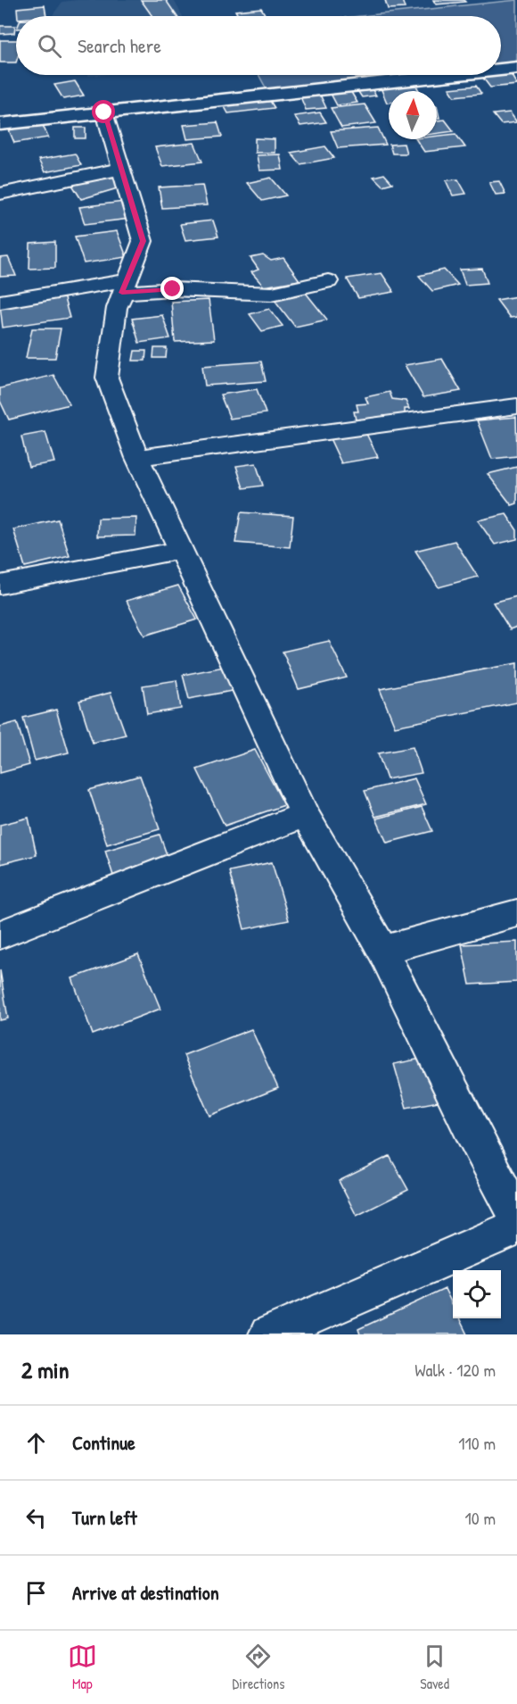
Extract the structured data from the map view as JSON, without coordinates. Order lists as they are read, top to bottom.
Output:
{
  "north": "top",
  "page": {
    "search": "Search here",
    "heading": ["2 min", "Walk · 120 m"],
    "list": [
      ["Continue", "110 m"],
      ["Turn left", "10 m"],
      "Arrive at destination"
    ],
    "nav": ["Map", "Directions", "Saved"]
  }
}
